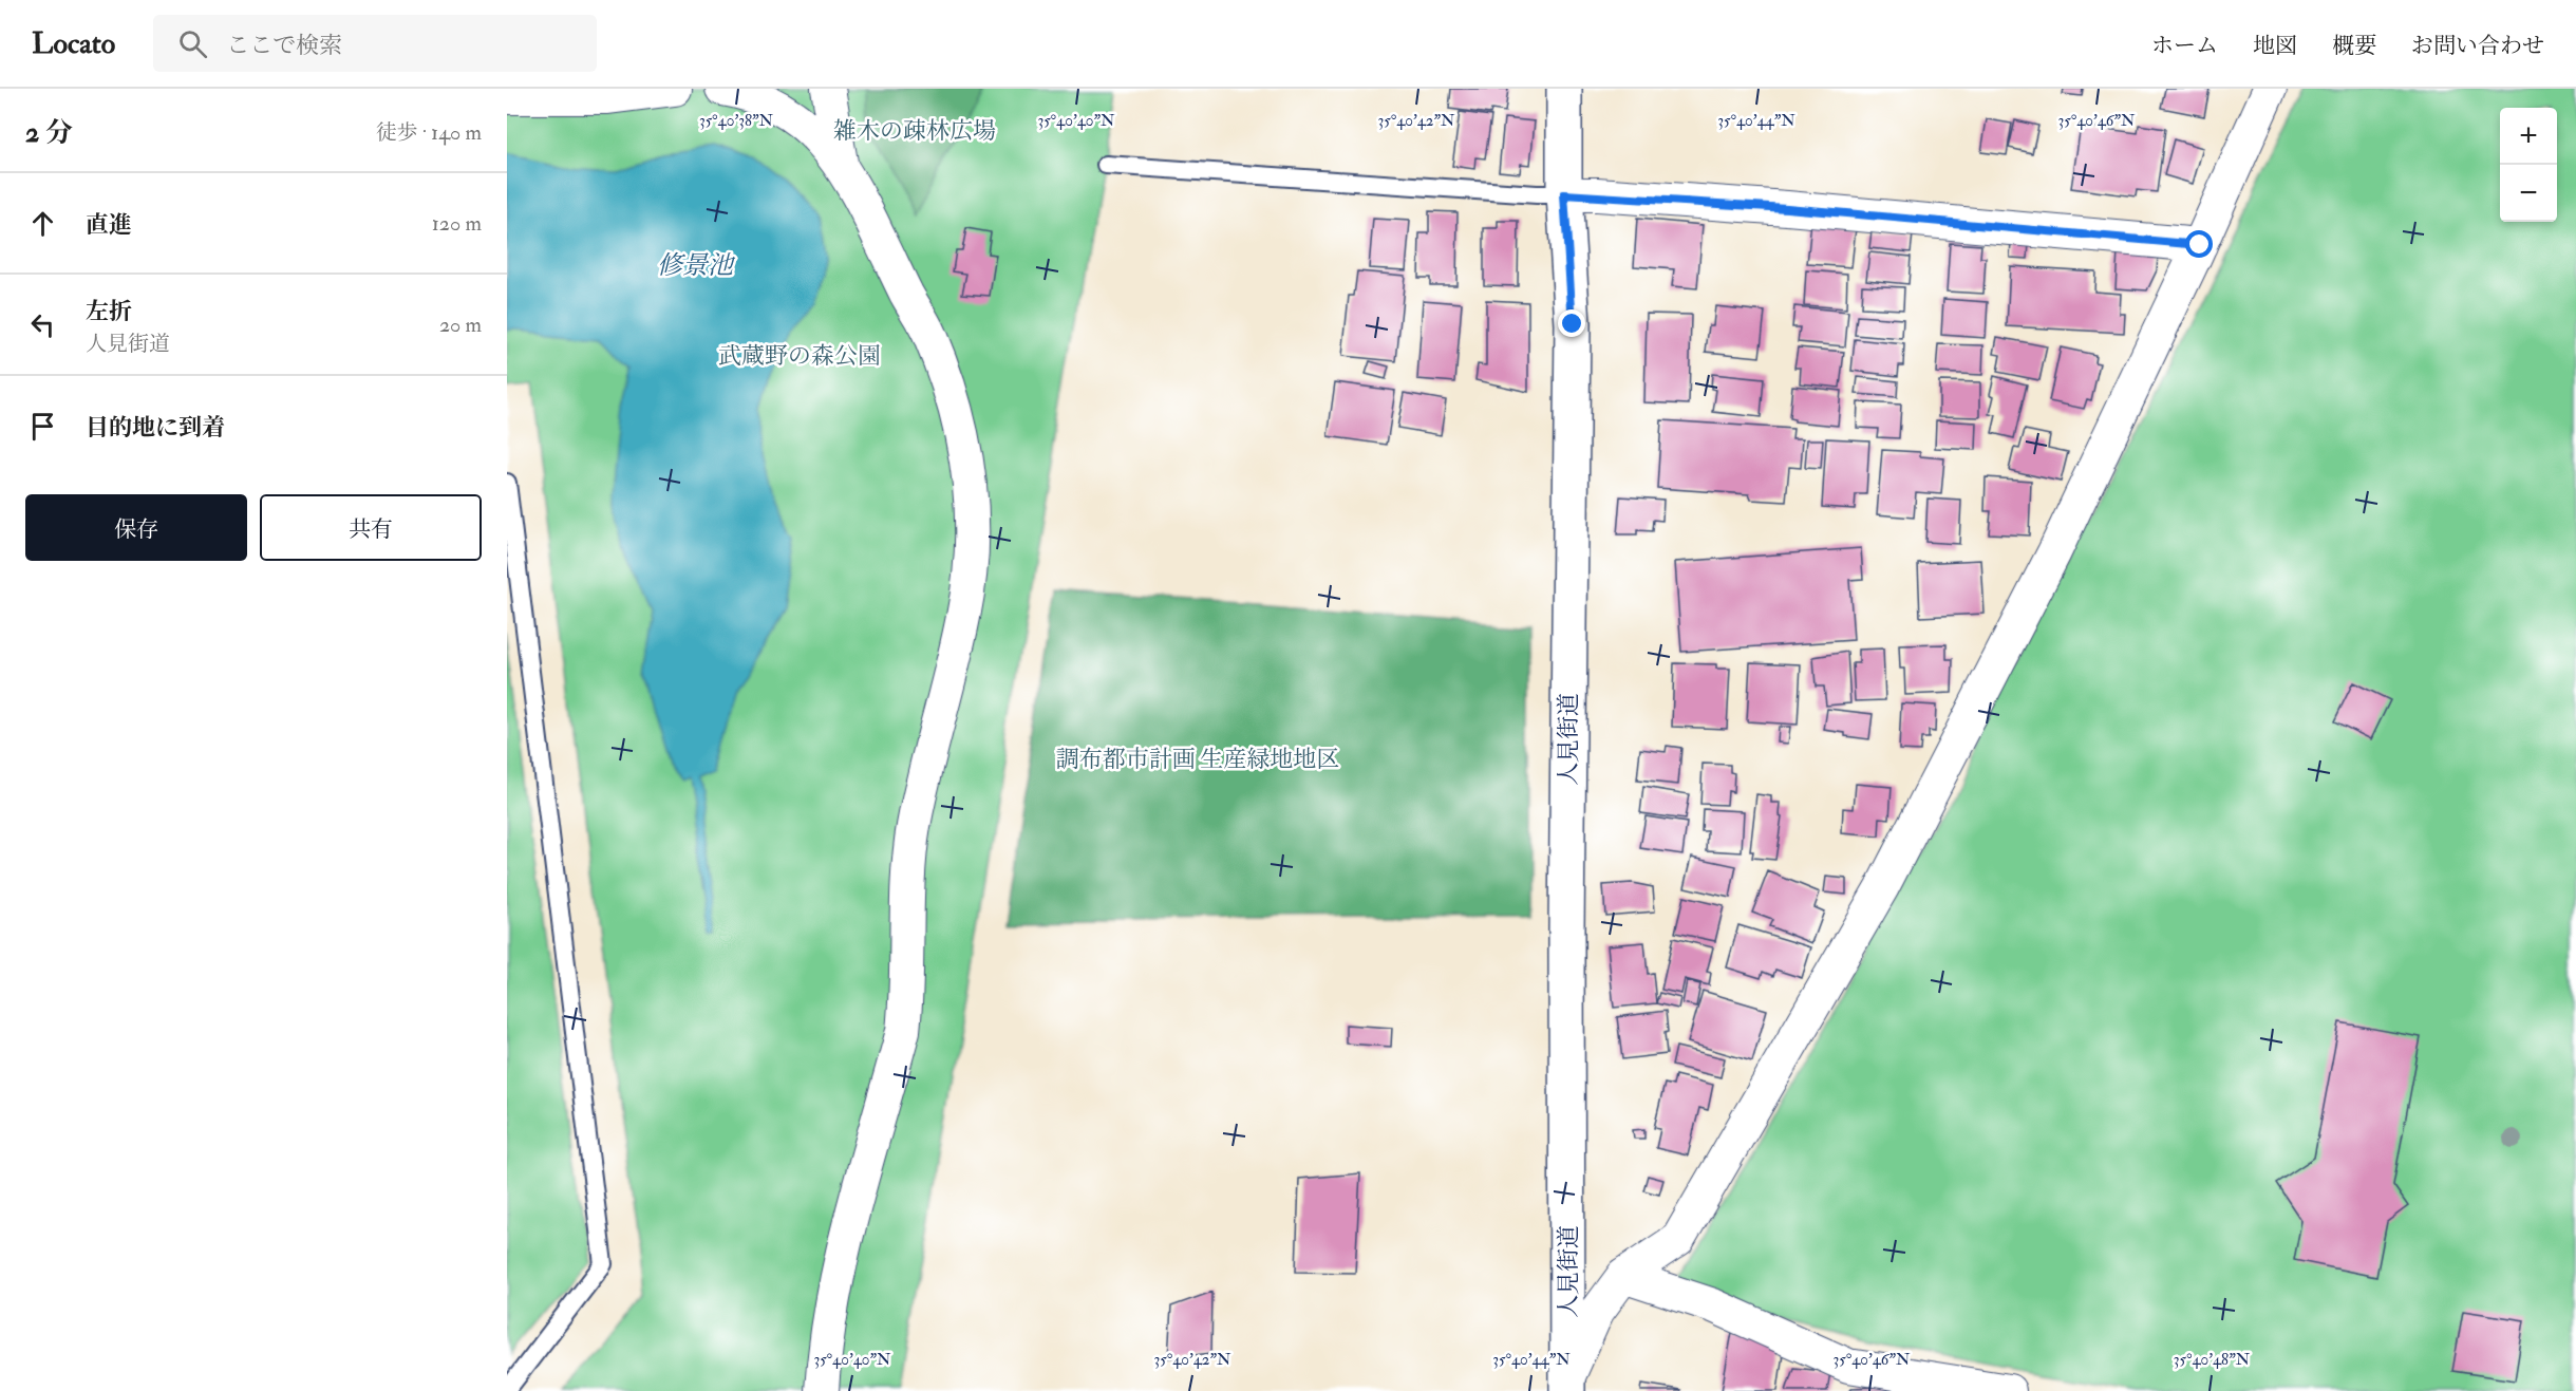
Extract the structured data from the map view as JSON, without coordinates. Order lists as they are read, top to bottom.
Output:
{
  "streets": {
    "main road": ["人見街道"]
  },
  "water": ["修景池"],
  "parks": ["雑木の疎林広場", "武蔵野の森公園", "調布都市計画 生産緑地地区"],
  "page": {
    "header": "Locato",
    "search": "ここで検索",
    "nav": [
      "ホーム",
      "地図",
      "概要",
      "お問い合わせ"
    ],
    "heading": ["2 分", "徒歩 · 140 m"],
    "map_buttons": ["+", "−"],
    "list": [
      ["直進", "120 m"],
      ["左折", "人見街道", "20 m"],
      "目的地に到着"
    ],
    "buttons": ["保存", "共有"]
  },
  "coordinates": [
    "35°40'38\"N",
    "35°40'40\"N",
    "35°40'42\"N",
    "35°40'44\"N",
    "35°40'46\"N",
    "35°40'48\"N"
  ]
}
